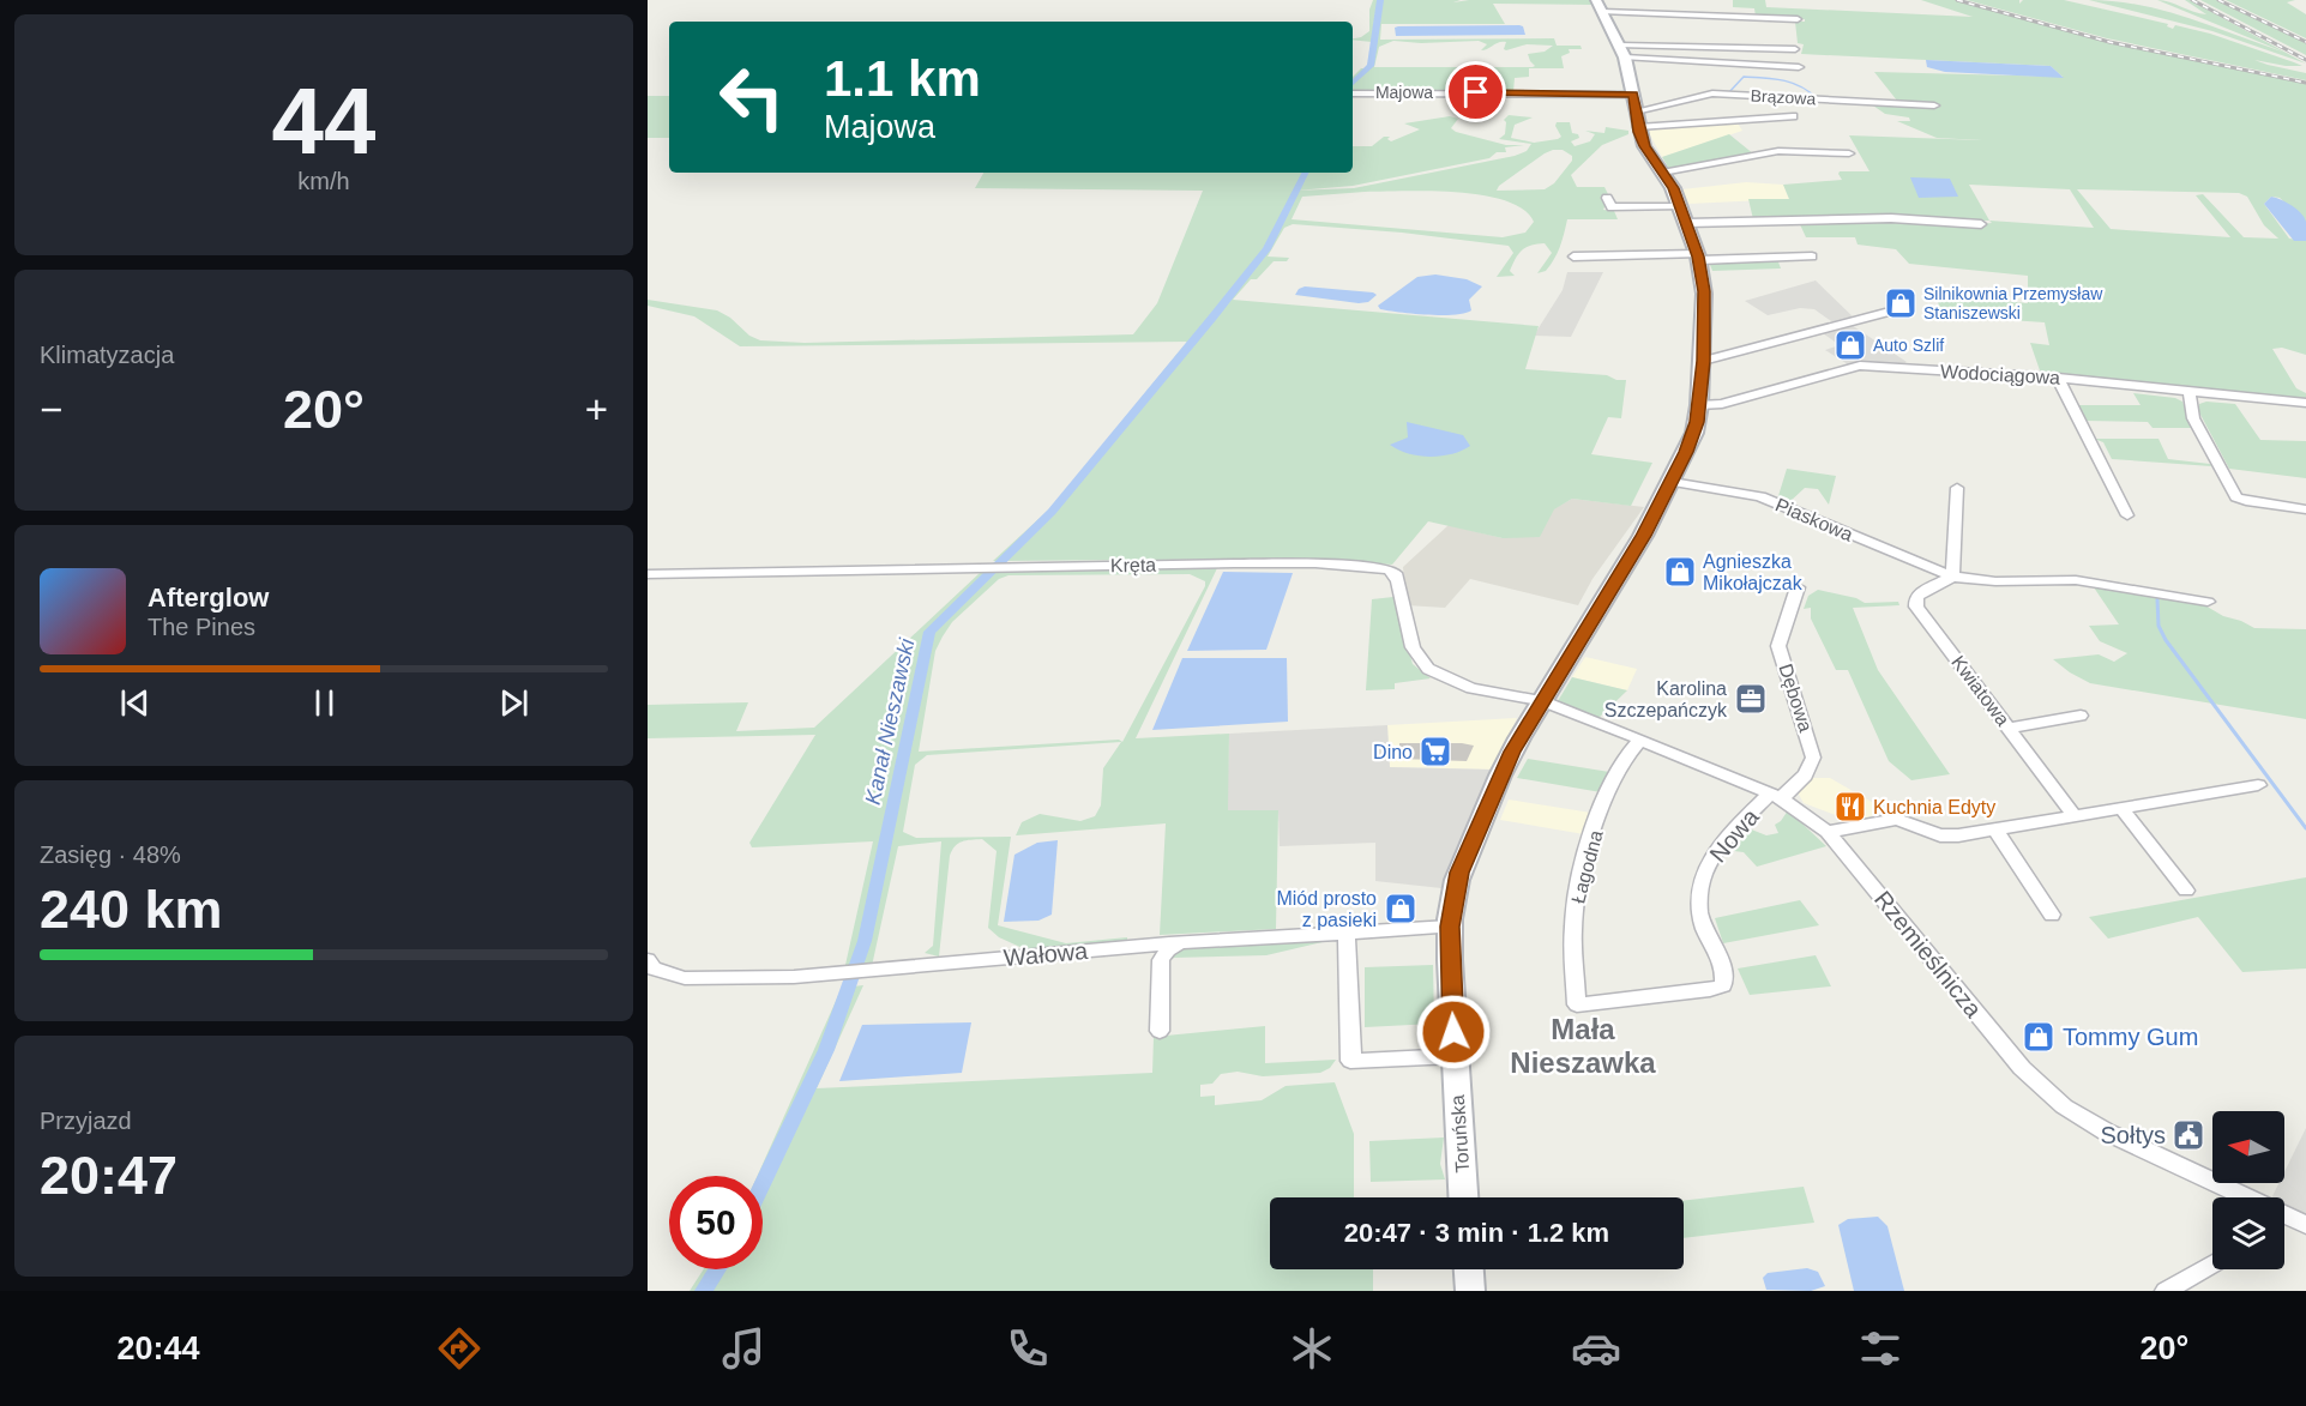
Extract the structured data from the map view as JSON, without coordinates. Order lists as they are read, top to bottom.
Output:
{
  "streets": {
    "main road": ["Toruńska"],
    "street": [
      "Majowa",
      "Brązowa",
      "Wodociągowa",
      "Piaskowa",
      "Kręta",
      "Kwiatowa",
      "Dębowa",
      "Nowa",
      "Łagodna",
      "Wałowa",
      "Rzemieślnicza"
    ]
  },
  "crossings": [
    ["Majowa", "Toruńska"],
    ["Brązowa", "Toruńska"],
    ["Wodociągowa", "Toruńska"],
    ["Piaskowa", "Kwiatowa"],
    ["Piaskowa", "Toruńska"],
    ["Kręta", "Rzemieślnicza"],
    ["Kręta", "Toruńska"],
    ["Dębowa", "Nowa"],
    ["Dębowa", "Rzemieślnicza"],
    ["Nowa", "Łagodna"],
    ["Nowa", "Rzemieślnicza"],
    ["Łagodna", "Rzemieślnicza"],
    ["Wałowa", "Toruńska"],
    ["Rzemieślnicza", "Toruńska"]
  ],
  "districts": ["Mała Nieszawka"],
  "water": ["Kanał Nieszawski"],
  "places": {
    "shop": [
      "Silnikownia Przemysław Staniszewski",
      "Auto Szlif",
      "Agnieszka Mikołajczak",
      "Miód prosto z pasieki",
      "Tommy Gum"
    ],
    "office": ["Karolina Szczepańczyk"],
    "supermarket": ["Dino"],
    "restaurant": ["Kuchnia Edyty"],
    "public building": ["Sołtys"]
  },
  "north": "left",
  "page": {
    "tile": [
      ["44", "km/h"],
      "Klimatyzacja",
      ["Zasięg · 48%", "240 km"],
      ["Przyjazd", "20:47"]
    ],
    "turn": ["1.1 km", "Majowa"],
    "heat": ["−", "20°", "+"],
    "song": ["Afterglow", "The Pines"],
    "limit": "50",
    "trip": "20:47 · 3 min · 1.2 km",
    "tabs": ["20:44", "20°"]
  }
}
